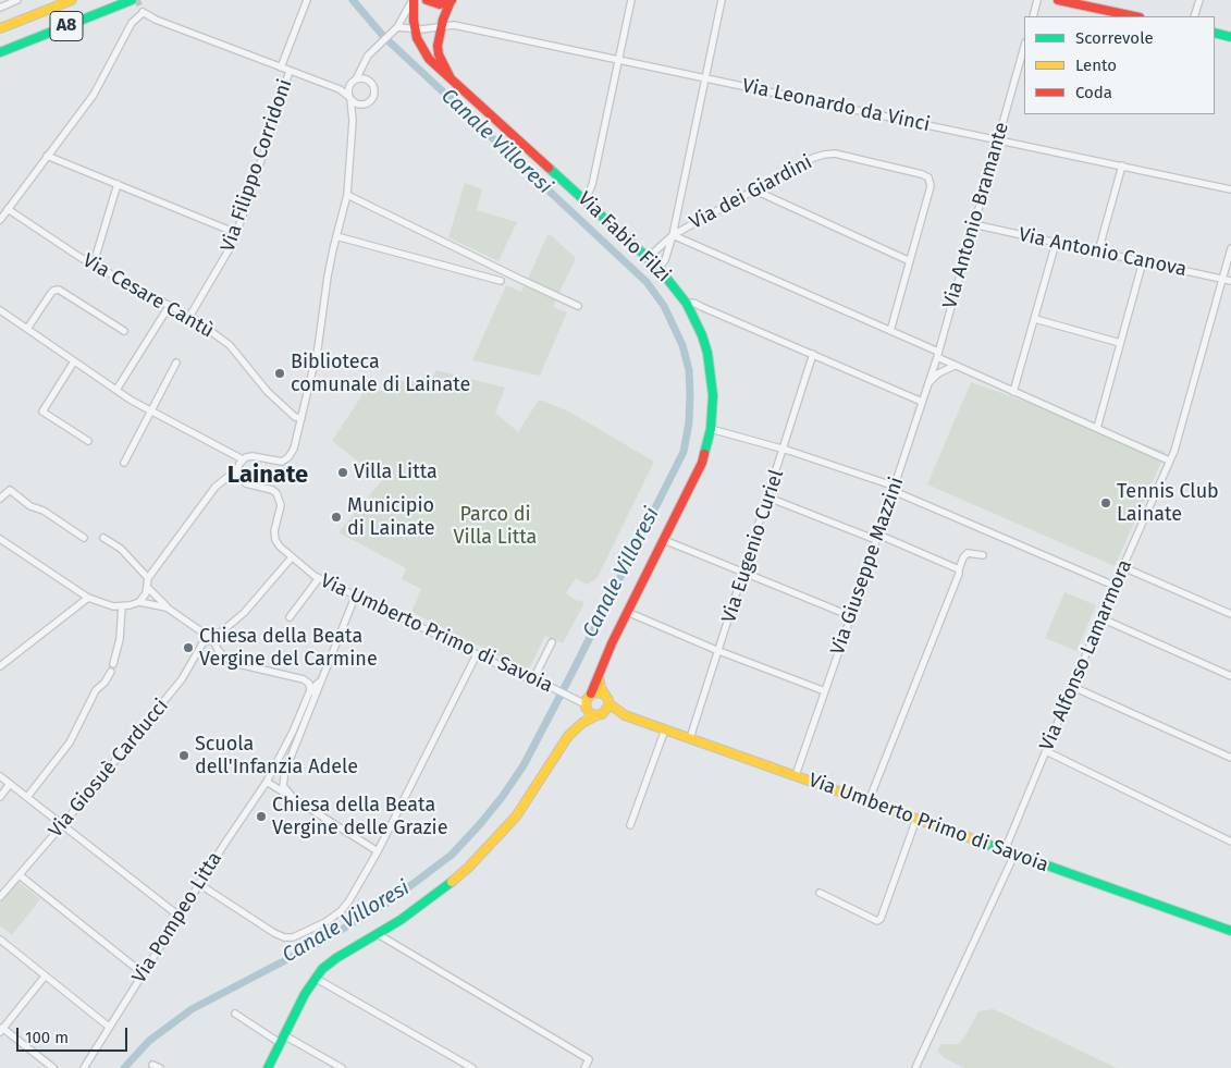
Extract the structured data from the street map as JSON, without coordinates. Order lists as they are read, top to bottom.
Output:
{
  "streets": {
    "main road": ["A8", "Via Fabio Filzi", "Via Umberto Primo di Savoia"],
    "street": [
      "Via Leonardo da Vinci",
      "Via Filippo Corridoni",
      "Via dei Giardini",
      "Via Antonio Bramante",
      "Via Antonio Canova",
      "Via Cesare Cantù",
      "Via Eugenio Curiel",
      "Via Giuseppe Mazzini",
      "Via Alfonso Lamarmora",
      "Via Giosuè Carducci",
      "Via Pompeo Litta"
    ]
  },
  "crossings": [
    ["Via Leonardo da Vinci", "Via Antonio Bramante"],
    ["Via Leonardo da Vinci", "Via Fabio Filzi"],
    ["Via Filippo Corridoni", "Via Cesare Cantù"],
    ["Via dei Giardini", "Via Fabio Filzi"],
    ["Via Antonio Bramante", "Via Antonio Canova"],
    ["Via Antonio Bramante", "Via Giuseppe Mazzini"],
    ["Via Fabio Filzi", "Via Umberto Primo di Savoia"],
    ["Via Antonio Canova", "Via Alfonso Lamarmora"],
    ["Via Eugenio Curiel", "Via Umberto Primo di Savoia"],
    ["Via Giuseppe Mazzini", "Via Umberto Primo di Savoia"],
    ["Via Umberto Primo di Savoia", "Via Alfonso Lamarmora"],
    ["Via Umberto Primo di Savoia", "Via Giosuè Carducci"],
    ["Via Umberto Primo di Savoia", "Via Pompeo Litta"]
  ],
  "districts": ["Lainate"],
  "water": ["Canale Villoresi"],
  "parks": ["Parco di Villa Litta"],
  "places": [
    "Biblioteca comunale di Lainate",
    "Villa Litta",
    "Tennis Club Lainate",
    "Municipio di Lainate",
    "Chiesa della Beata Vergine del Carmine",
    "Scuola dell'Infanzia Adele",
    "Chiesa della Beata Vergine delle Grazie"
  ],
  "legend": ["Scorrevole", "Lento", "Coda"],
  "scale_bar": "100 m"
}
